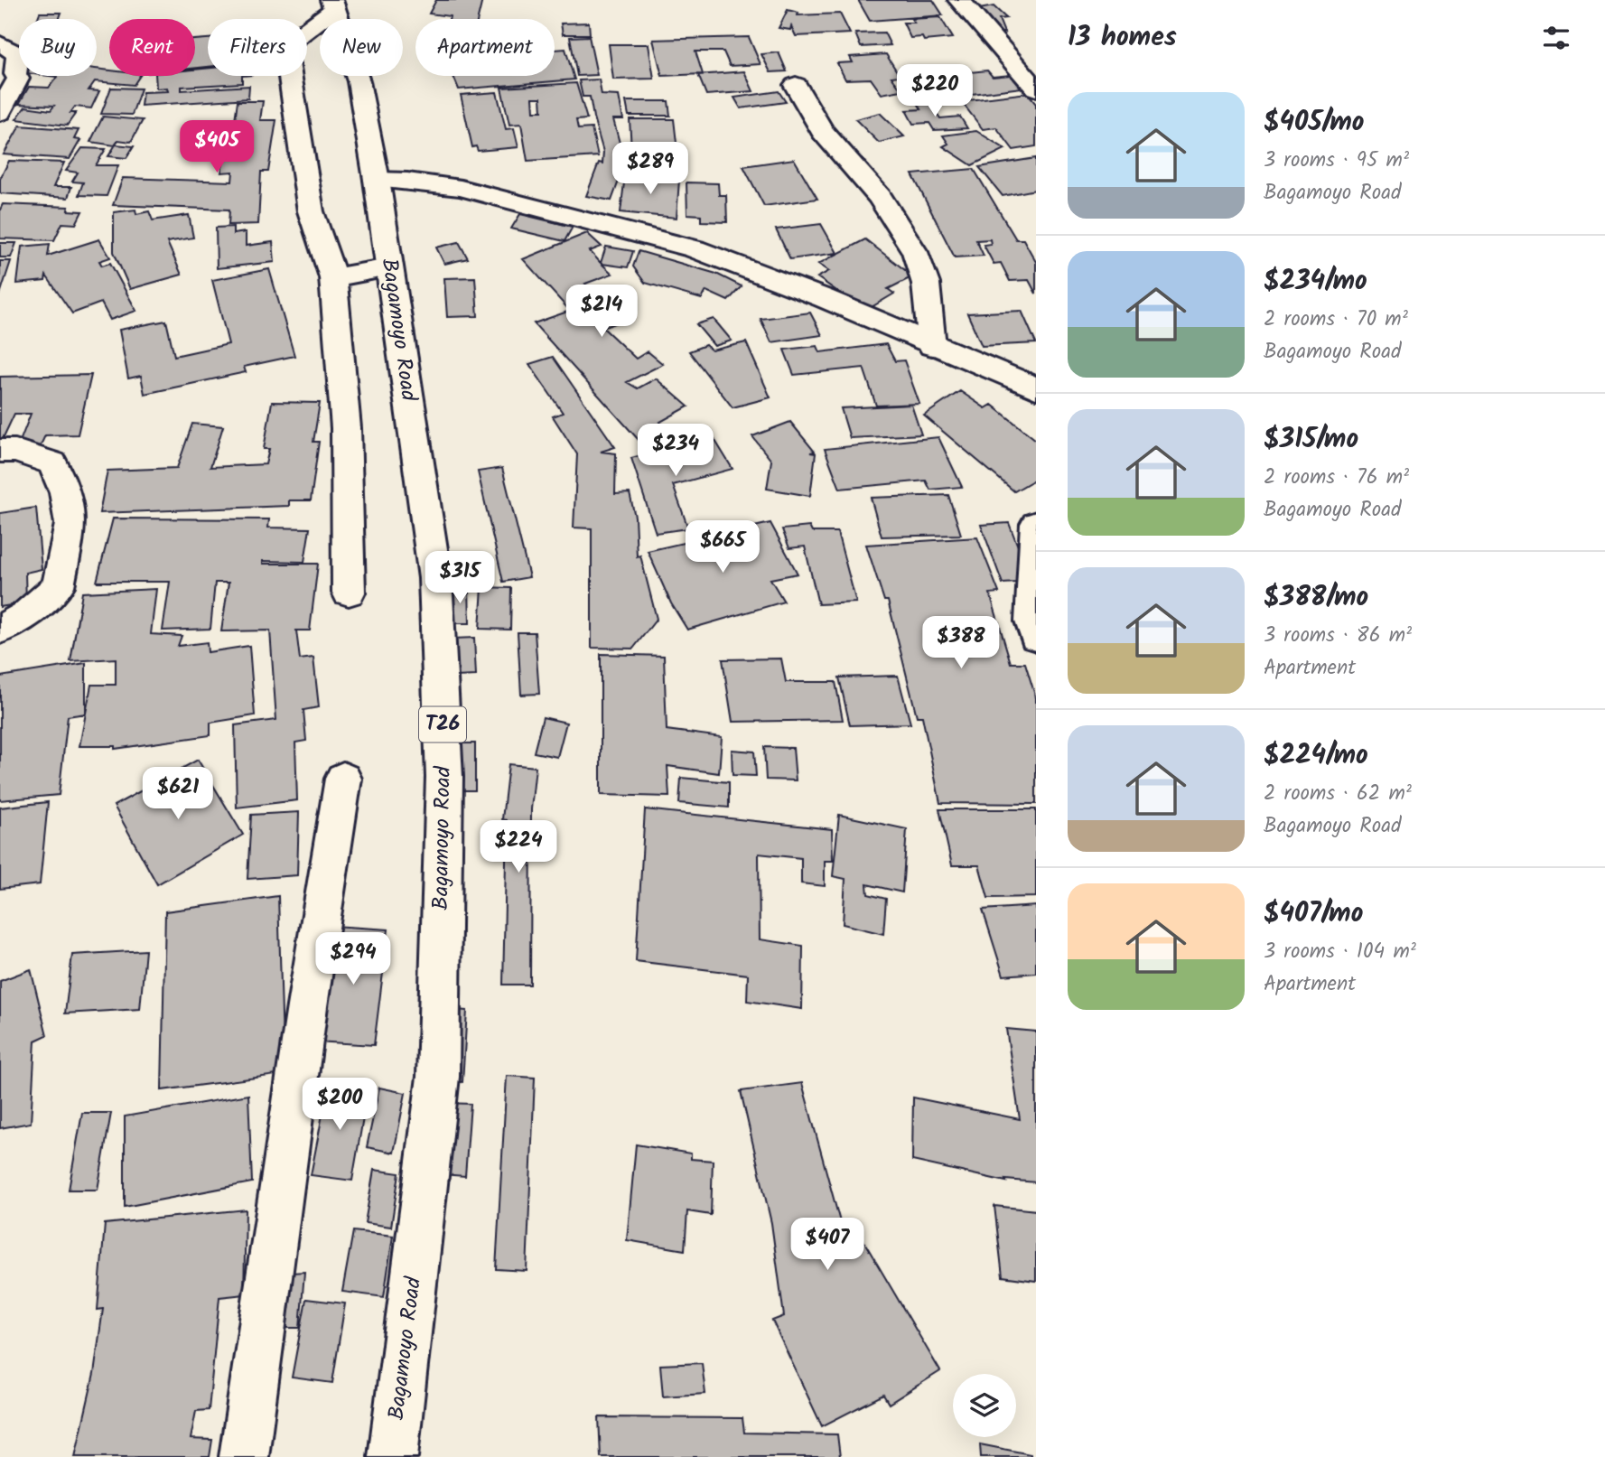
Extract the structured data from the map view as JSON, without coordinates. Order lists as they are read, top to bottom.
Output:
{
  "streets": {
    "main road": ["Bagamoyo Road", "T26"]
  },
  "page": {
    "heading": "13 homes",
    "chip": [
      "Buy",
      "Rent",
      "Filters",
      "New",
      "Apartment"
    ],
    "price": [
      "$220",
      "$405",
      "$289",
      "$214",
      "$234",
      "$665",
      "$315",
      "$388",
      "$621",
      "$224",
      "$294",
      "$200",
      "$407"
    ],
    "list": [
      {
        "name": "$405/mo",
        "note": "3 rooms · 95 m² · Bagamoyo Road"
      },
      {
        "name": "$234/mo",
        "note": "2 rooms · 70 m² · Bagamoyo Road"
      },
      {
        "name": "$315/mo",
        "note": "2 rooms · 76 m² · Bagamoyo Road"
      },
      {
        "name": "$388/mo",
        "note": "3 rooms · 86 m² · Apartment"
      },
      {
        "name": "$224/mo",
        "note": "2 rooms · 62 m² · Bagamoyo Road"
      },
      {
        "name": "$407/mo",
        "note": "3 rooms · 104 m² · Apartment"
      }
    ]
  }
}
